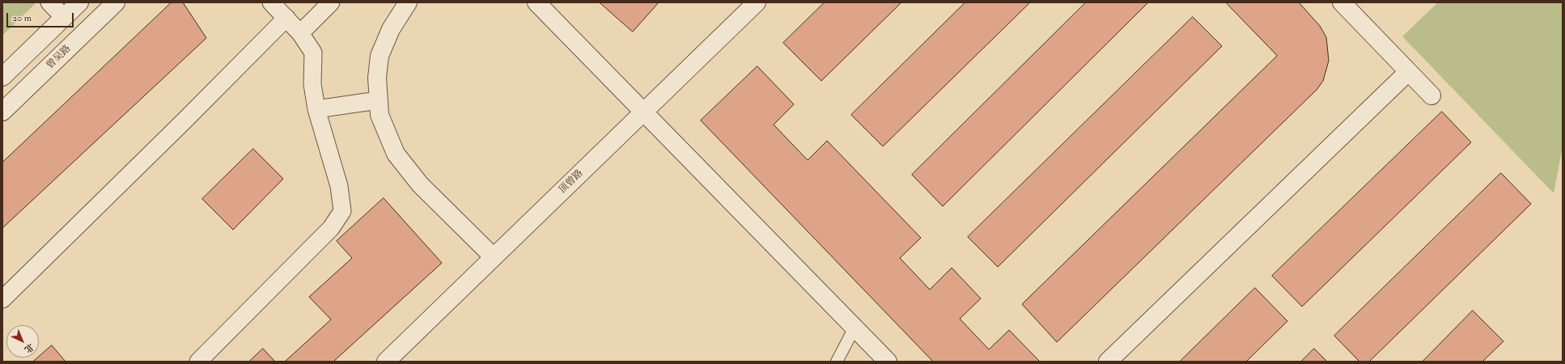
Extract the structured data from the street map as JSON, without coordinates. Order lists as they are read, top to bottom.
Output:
{
  "streets": {
    "street": ["曾吴路", "顶曾路"]
  },
  "scale_bar": "20 m",
  "north": "bottom right"
}
